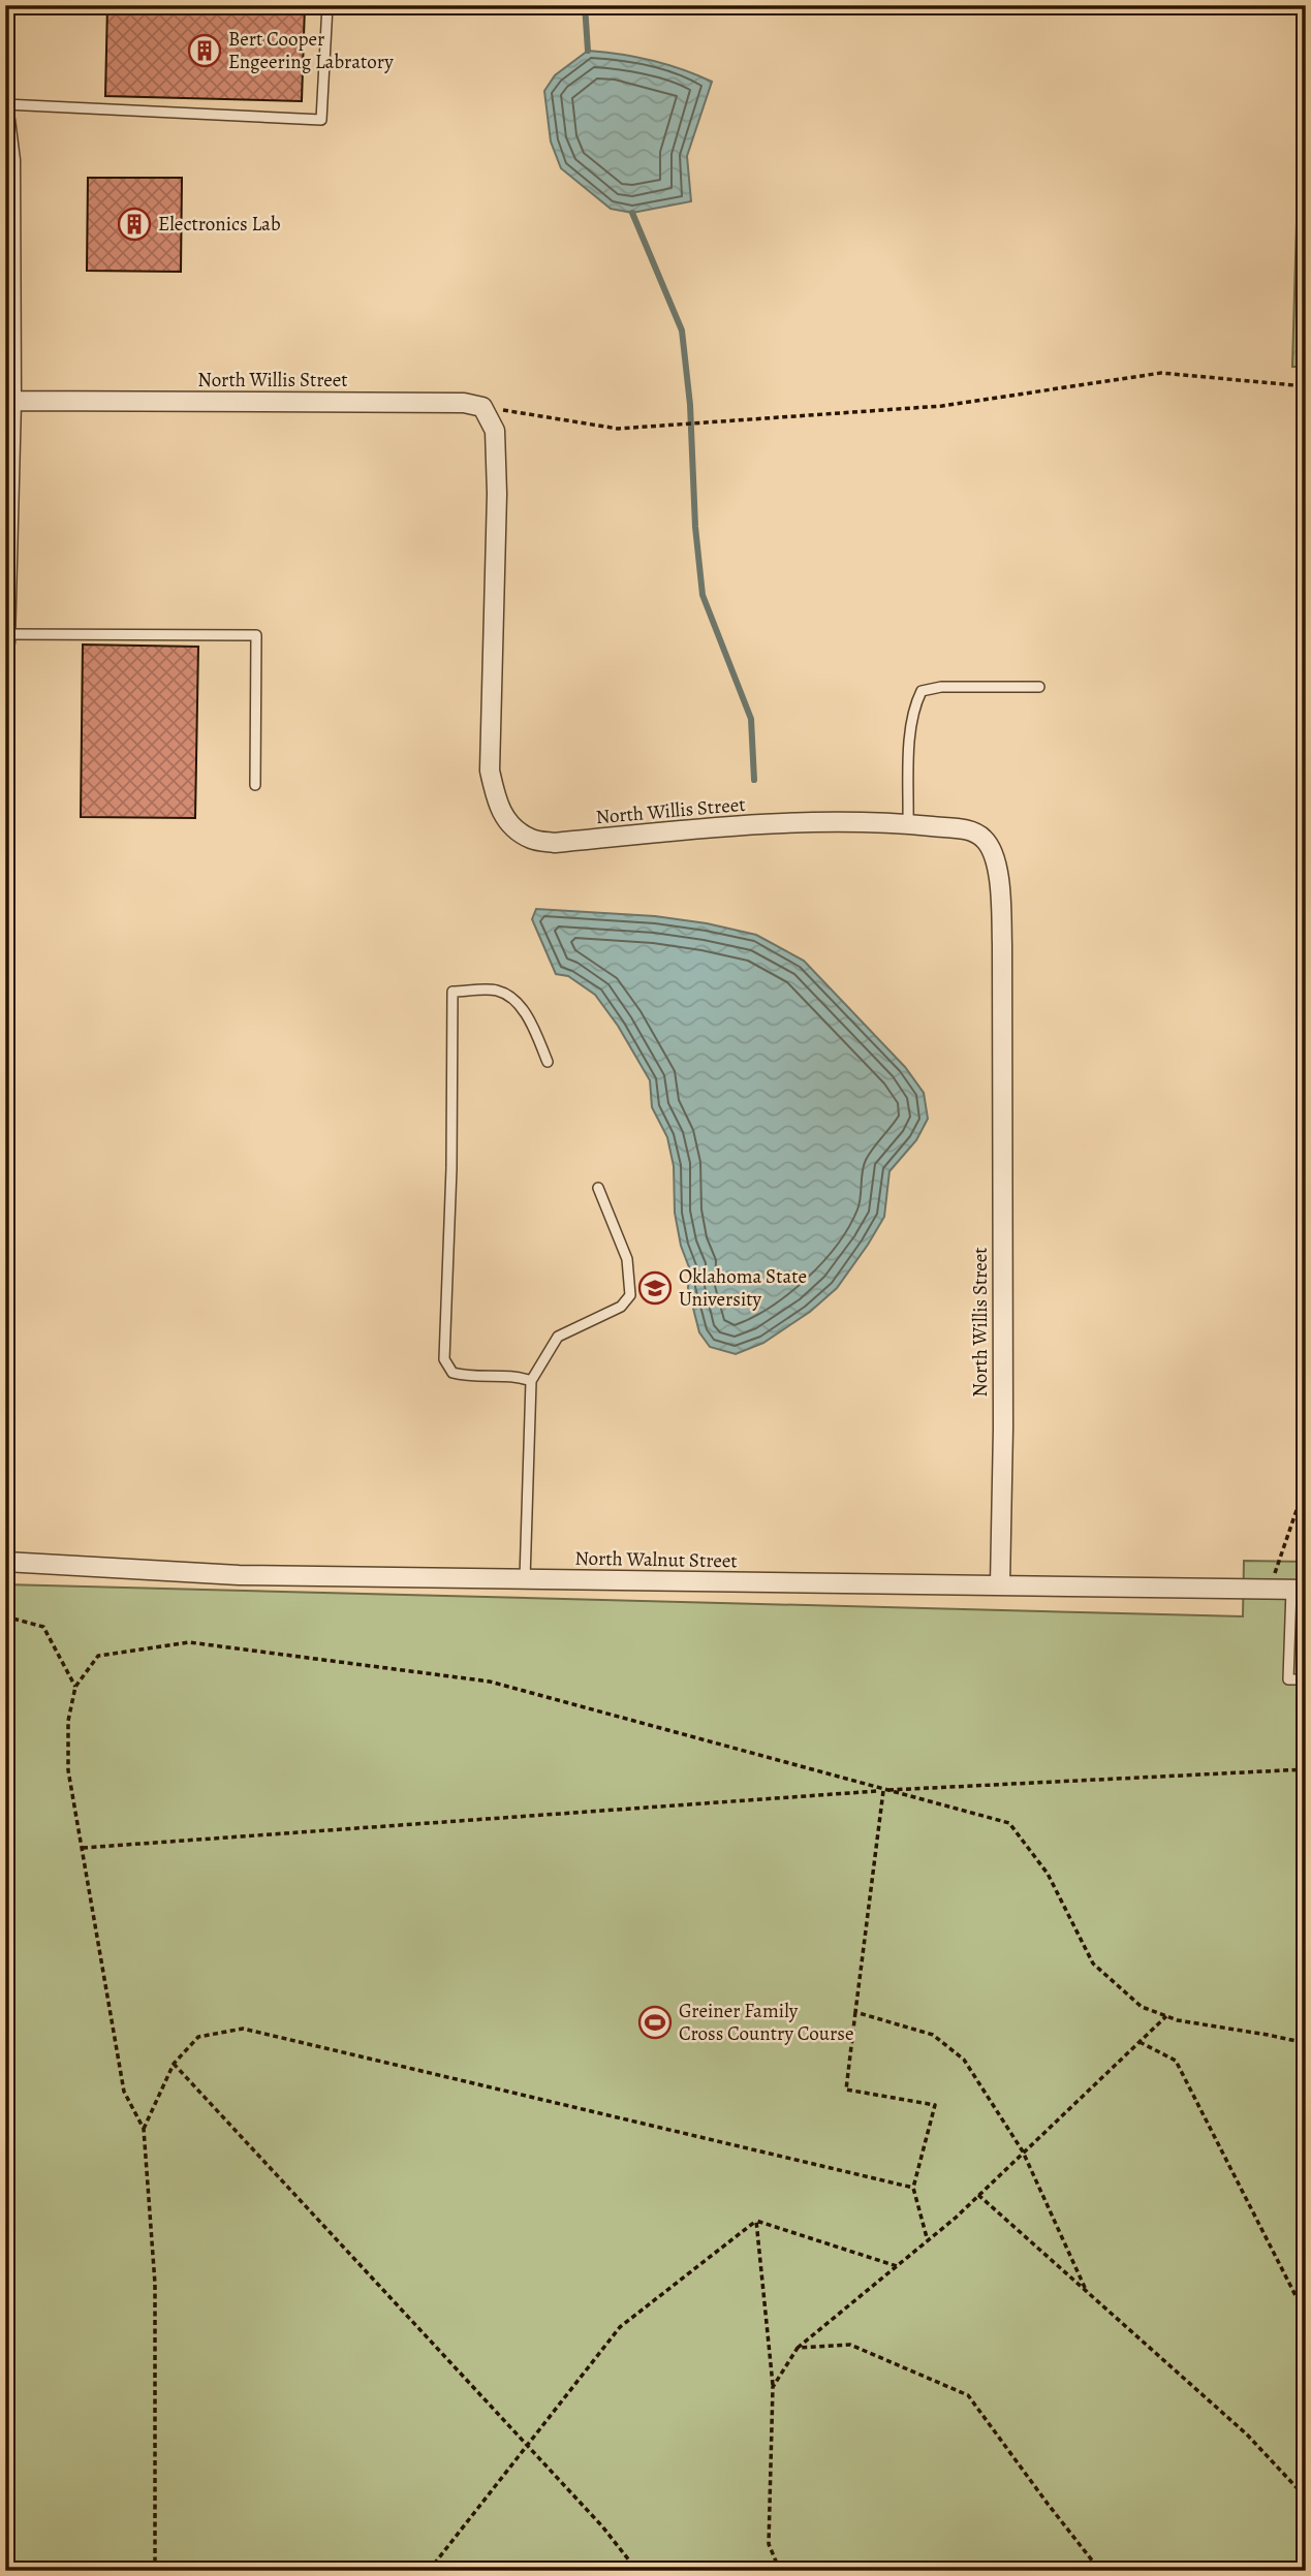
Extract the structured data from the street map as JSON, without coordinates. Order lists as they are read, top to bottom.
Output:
{
  "streets": {
    "street": ["North Willis Street", "North Walnut Street"]
  },
  "crossings": [
    ["North Willis Street", "North Walnut Street"]
  ],
  "places": {
    "building": ["Bert Cooper Engeering Labratory", "Electronics Lab"],
    "school or university": ["Oklahoma State University"],
    "sports": ["Greiner Family Cross Country Course"]
  }
}
